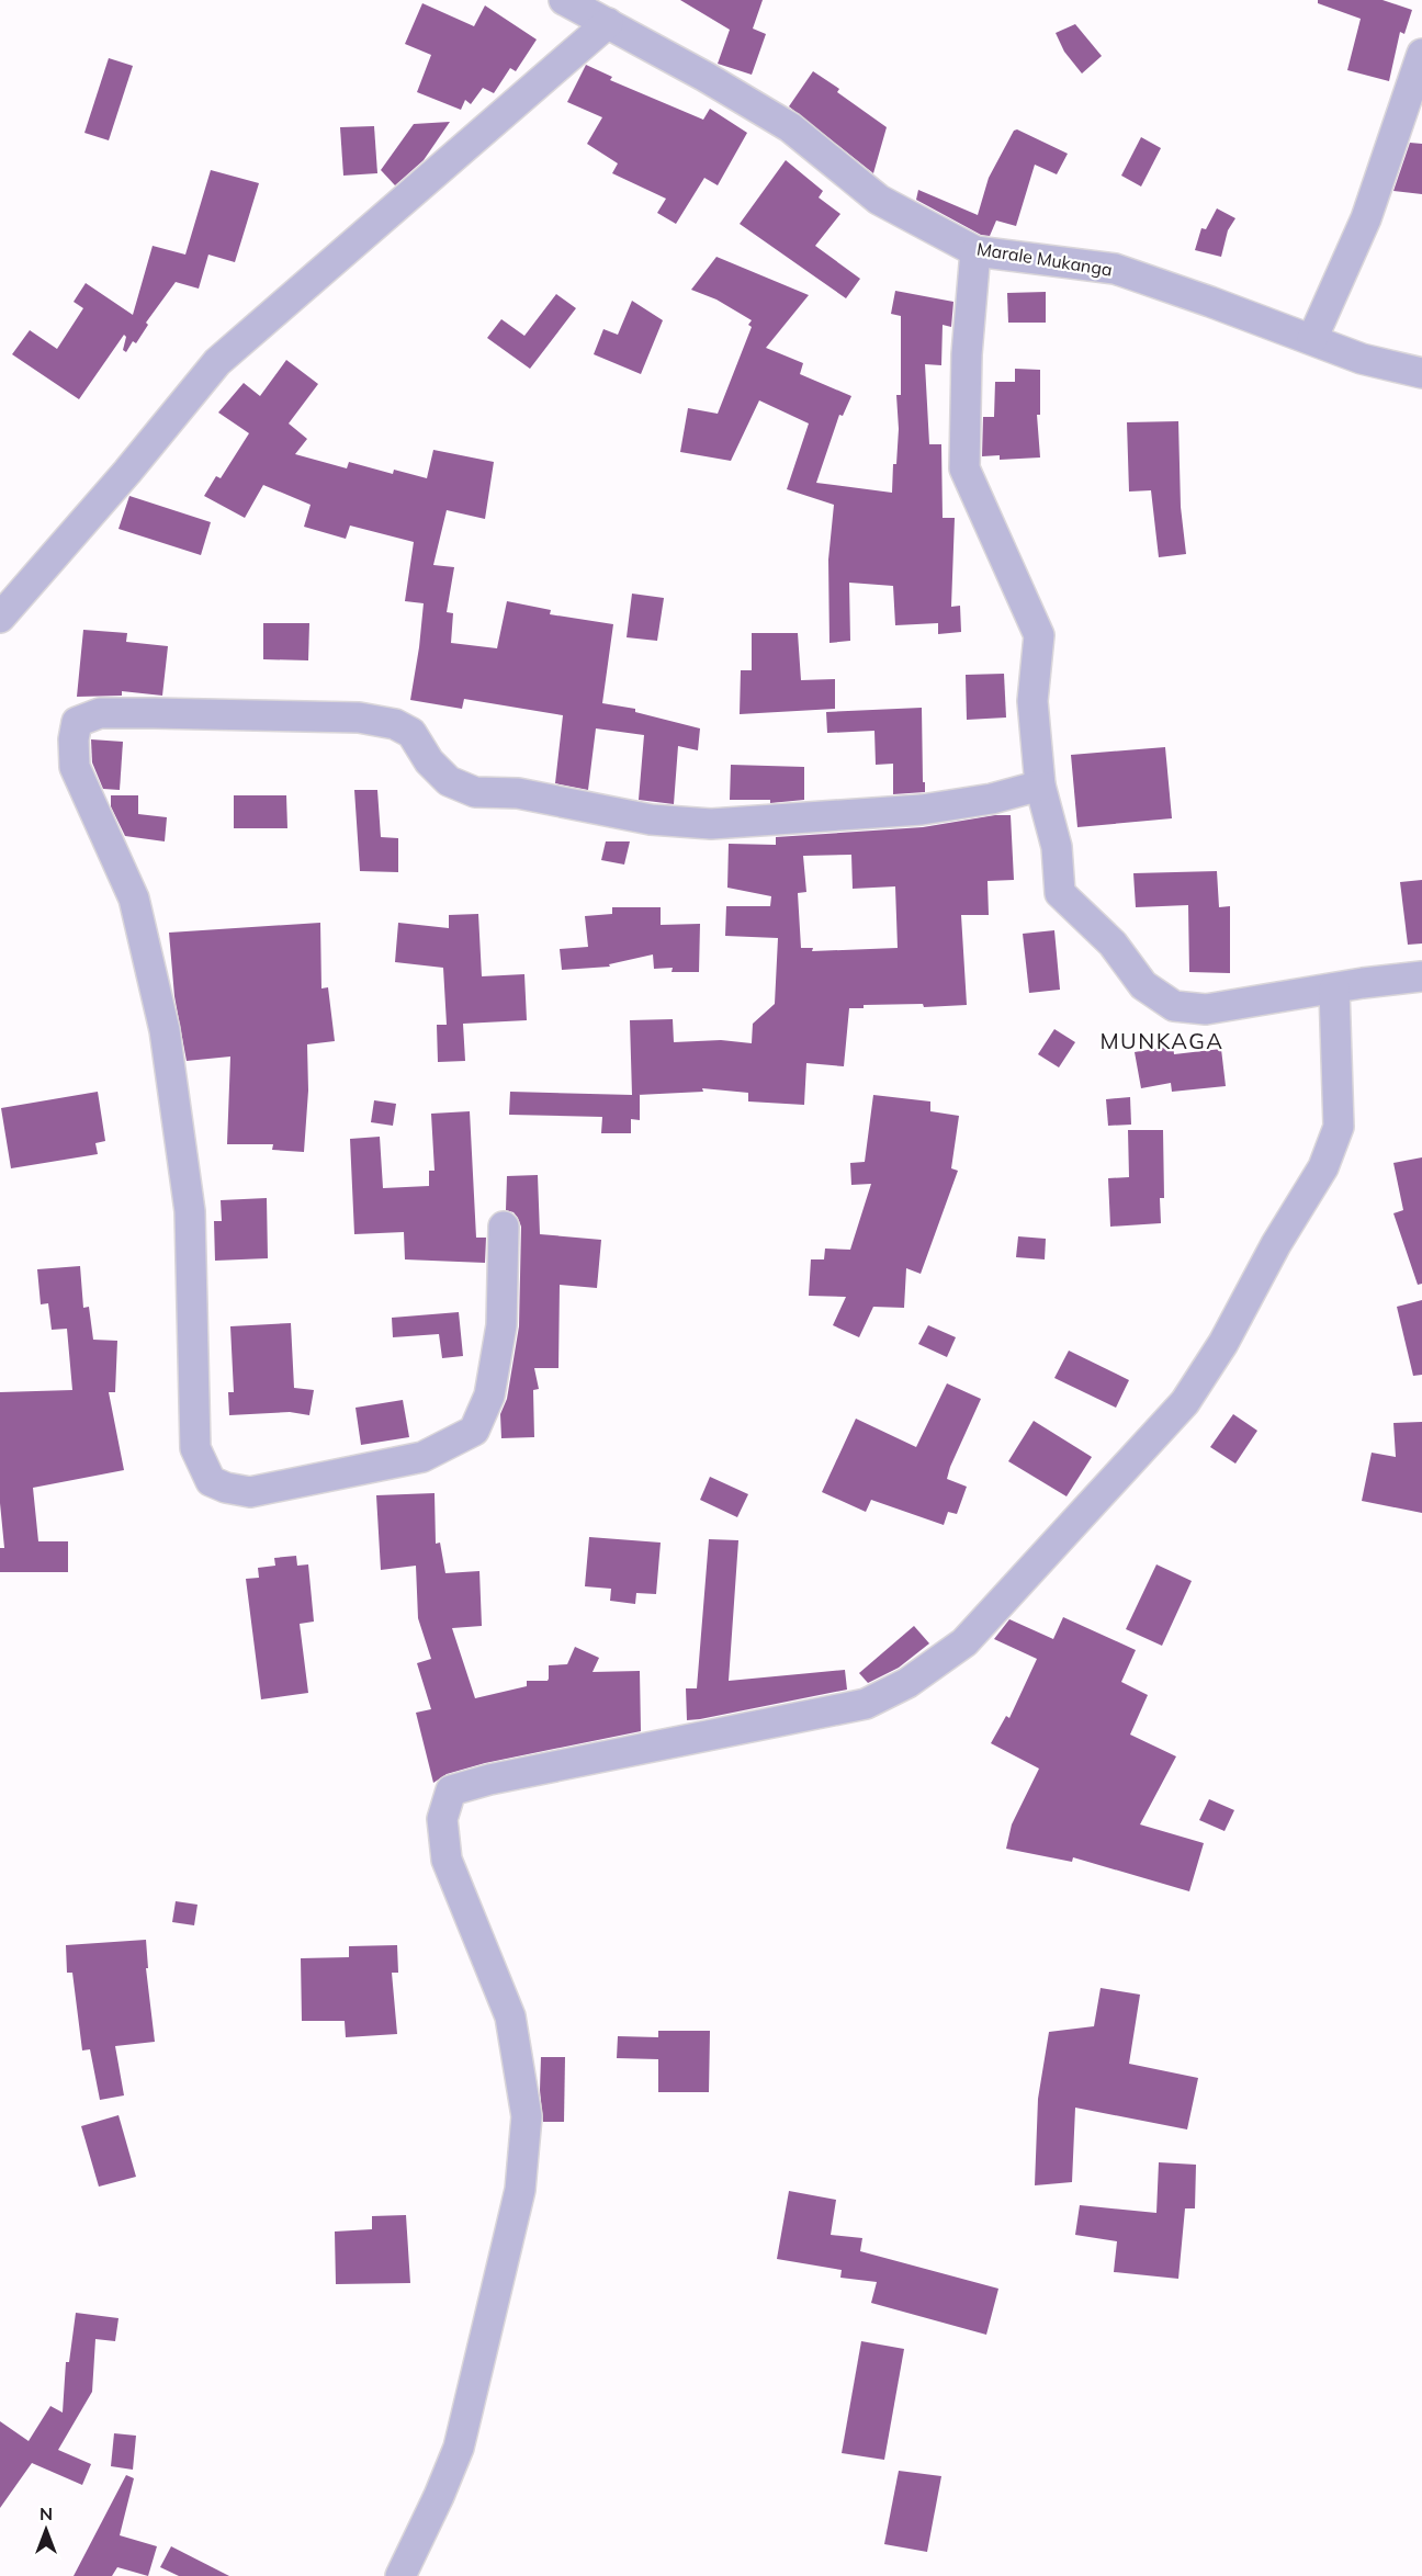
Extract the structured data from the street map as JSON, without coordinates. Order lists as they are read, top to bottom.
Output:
{
  "streets": {
    "street": ["Marale Mukanga"]
  },
  "districts": ["MUNKAGA"],
  "north": "top"
}
